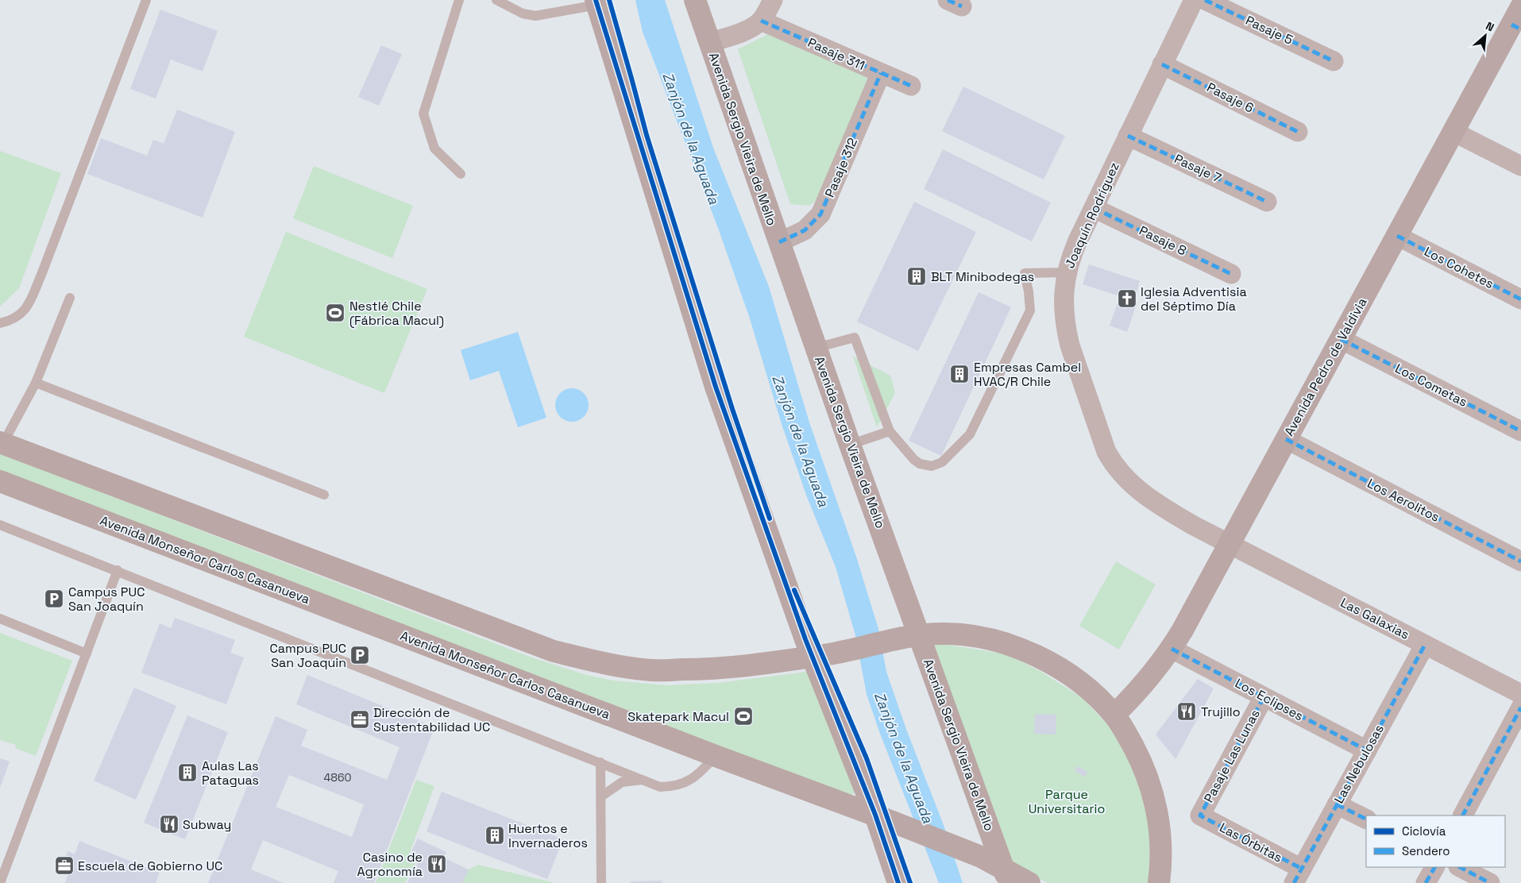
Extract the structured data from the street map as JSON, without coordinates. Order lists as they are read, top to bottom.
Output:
{
  "streets": {
    "main road": ["Avenida Sergio Vieira de Mello", "Avenida Pedro de Valdivia", "Avenida Monseñor Carlos Casanueva"],
    "street": [
      "Pasaje 5",
      "Pasaje 311",
      "Pasaje 6",
      "Pasaje 312",
      "Pasaje 7",
      "Joaquín Rodríguez",
      "Pasaje 8",
      "Los Cohetes",
      "Los Cometas",
      "Los Aerolitos",
      "Las Galaxias",
      "Los Eclipses",
      "Pasaje Las Lunas",
      "Las Nebulosas",
      "Las Órbitas"
    ]
  },
  "crossings": [
    ["Pasaje 311", "Pasaje 312"],
    ["Pasaje 6", "Joaquín Rodríguez"],
    ["Avenida Sergio Vieira de Mello", "Pasaje 312"],
    ["Avenida Sergio Vieira de Mello", "Avenida Monseñor Carlos Casanueva"],
    ["Pasaje 7", "Joaquín Rodríguez"],
    ["Joaquín Rodríguez", "Pasaje 8"],
    ["Joaquín Rodríguez", "Avenida Pedro de Valdivia"],
    ["Joaquín Rodríguez", "Las Galaxias"],
    ["Los Cohetes", "Avenida Pedro de Valdivia"],
    ["Avenida Pedro de Valdivia", "Los Cometas"],
    ["Avenida Pedro de Valdivia", "Los Aerolitos"],
    ["Avenida Pedro de Valdivia", "Las Galaxias"],
    ["Avenida Pedro de Valdivia", "Los Eclipses"],
    ["Las Galaxias", "Las Nebulosas"],
    ["Los Eclipses", "Pasaje Las Lunas"],
    ["Los Eclipses", "Las Nebulosas"],
    ["Pasaje Las Lunas", "Las Órbitas"],
    ["Las Nebulosas", "Las Órbitas"]
  ],
  "water": ["Zanjón de la Aguada"],
  "parks": ["Parque Universitario"],
  "places": {
    "building": [
      "BLT Minibodegas",
      "Empresas Cambel HVAC/R Chile",
      "Aulas Las Pataguas",
      "Huertos e Invernaderos"
    ],
    "church": ["Iglesia Adventisia del Séptimo Día"],
    "sports": ["Nestlé Chile (Fábrica Macul)", "Skatepark Macul"],
    "parking": ["Campus PUC San Joaquín", "Campus PUC San Joaquin"],
    "restaurant": ["Trujillo", "Subway", "Casino de Agronomía"],
    "office": ["Dirección de Sustentabilidad UC", "Escuela de Gobierno UC"]
  },
  "house_numbers": ["4860"],
  "legend": ["Ciclovía", "Sendero"],
  "north": "top right"
}
